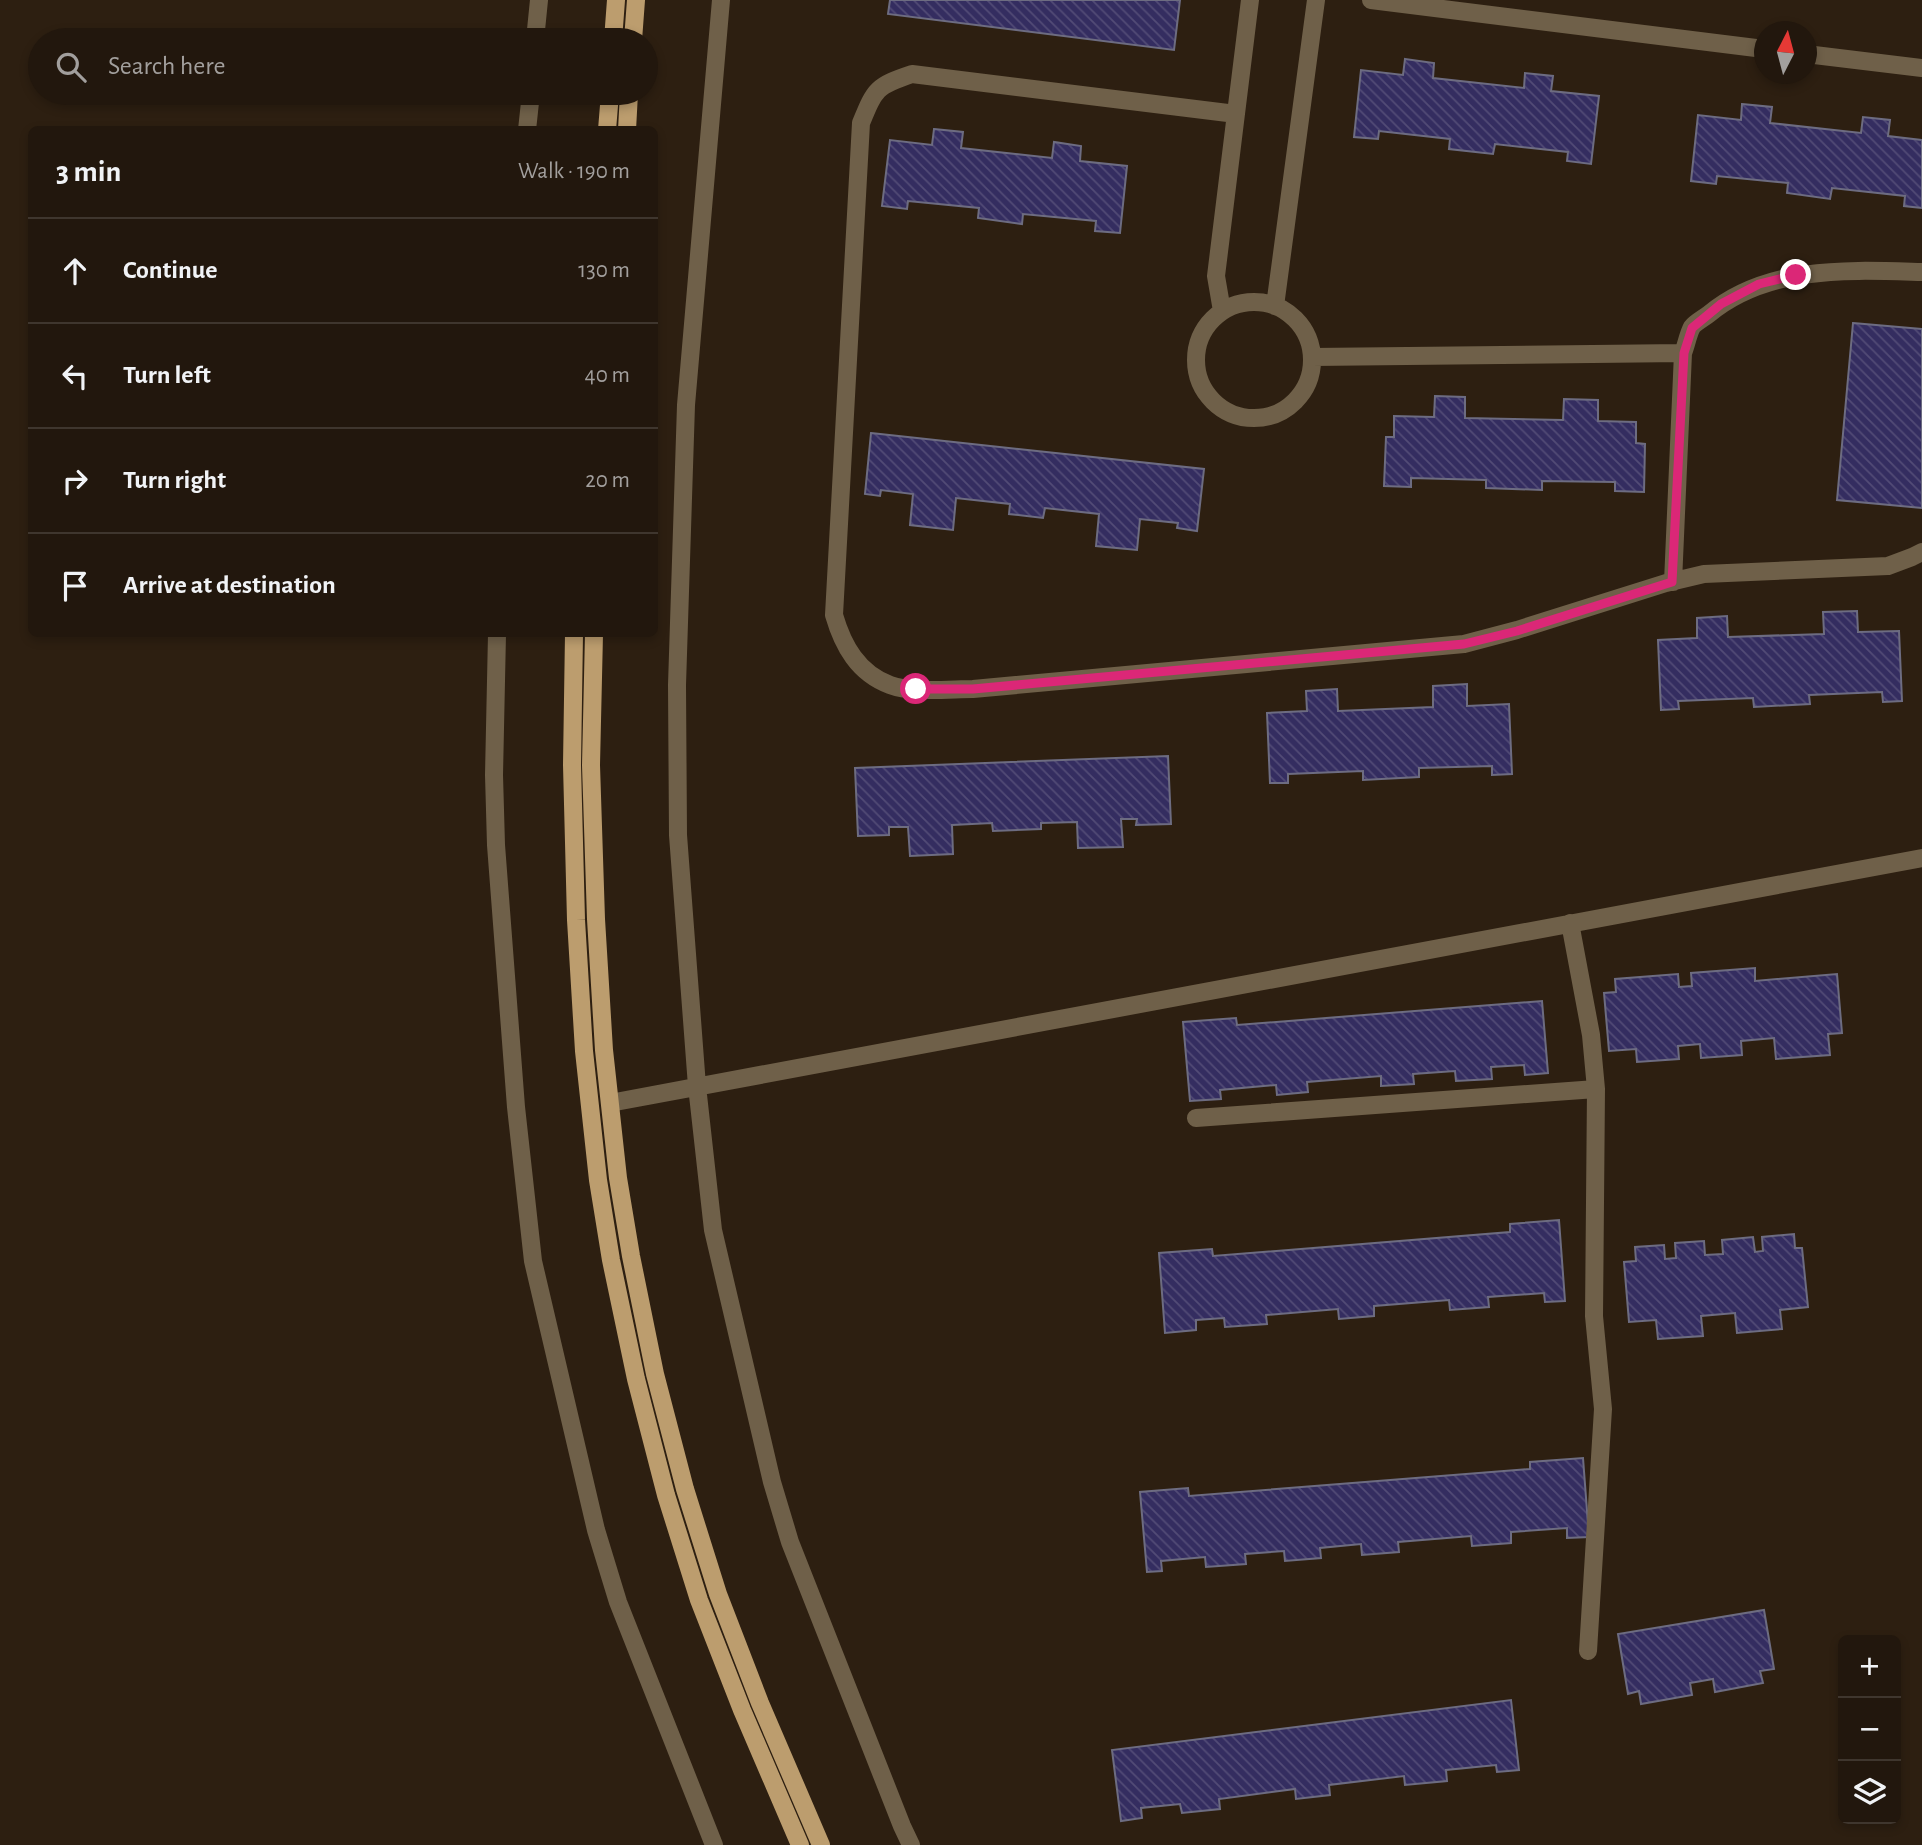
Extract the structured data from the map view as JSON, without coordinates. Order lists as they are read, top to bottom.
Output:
{
  "north": "top",
  "page": {
    "search": "Search here",
    "heading": ["3 min", "Walk · 190 m"],
    "list": [
      ["Continue", "130 m"],
      ["Turn left", "40 m"],
      ["Turn right", "20 m"],
      "Arrive at destination"
    ],
    "map_buttons": ["+", "−"]
  }
}
